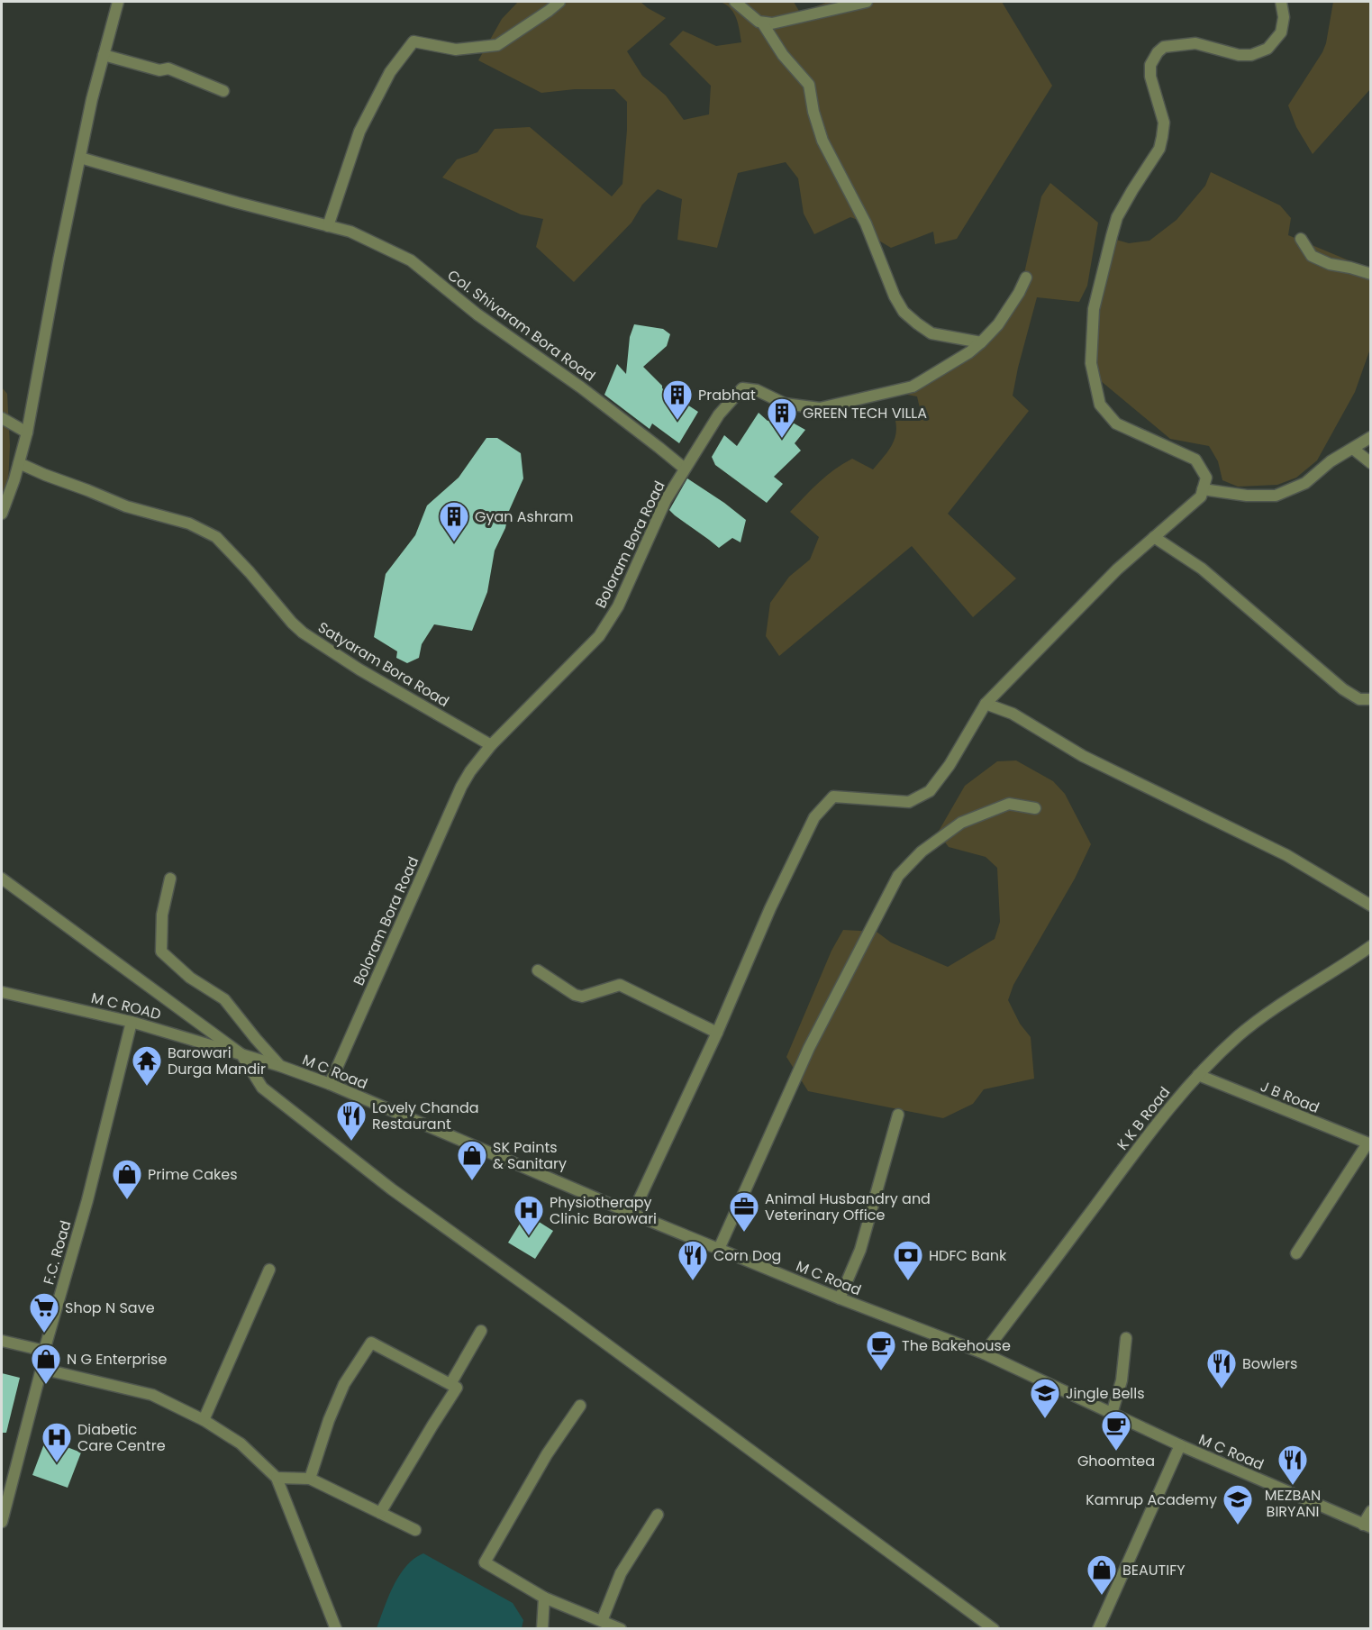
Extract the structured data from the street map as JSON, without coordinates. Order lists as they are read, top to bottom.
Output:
{
  "streets": {
    "street": [
      "Col. Shivaram Bora Road",
      "Boloram Bora Road",
      "Satyaram Bora Road",
      "M C ROAD",
      "M C Road",
      "J B Road",
      "K K B Road",
      "F.C. Road"
    ]
  },
  "crossings": [
    ["Col. Shivaram Bora Road", "Boloram Bora Road"],
    ["Boloram Bora Road", "Satyaram Bora Road"],
    ["Boloram Bora Road", "M C Road"],
    ["M C ROAD", "M C Road"],
    ["M C ROAD", "F.C. Road"],
    ["M C Road", "K K B Road"],
    ["J B Road", "K K B Road"]
  ],
  "places": {
    "building": ["Prabhat", "GREEN TECH VILLA", "Gyan Ashram"],
    "temple": ["Barowari Durga Mandir"],
    "restaurant": [
      "Lovely Chanda Restaurant",
      "Corn Dog",
      "Bowlers",
      "MEZBAN BIRYANI"
    ],
    "shop": [
      "SK Paints & Sanitary",
      "Prime Cakes",
      "N G Enterprise",
      "BEAUTIFY"
    ],
    "office": ["Animal Husbandry and Veterinary Office"],
    "hospital": ["Physiotherapy Clinic Barowari", "Diabetic Care Centre"],
    "bank": ["HDFC Bank"],
    "supermarket": ["Shop N Save"],
    "cafe": ["The Bakehouse", "Ghoomtea"],
    "school or university": ["Jingle Bells", "Kamrup Academy"]
  }
}
